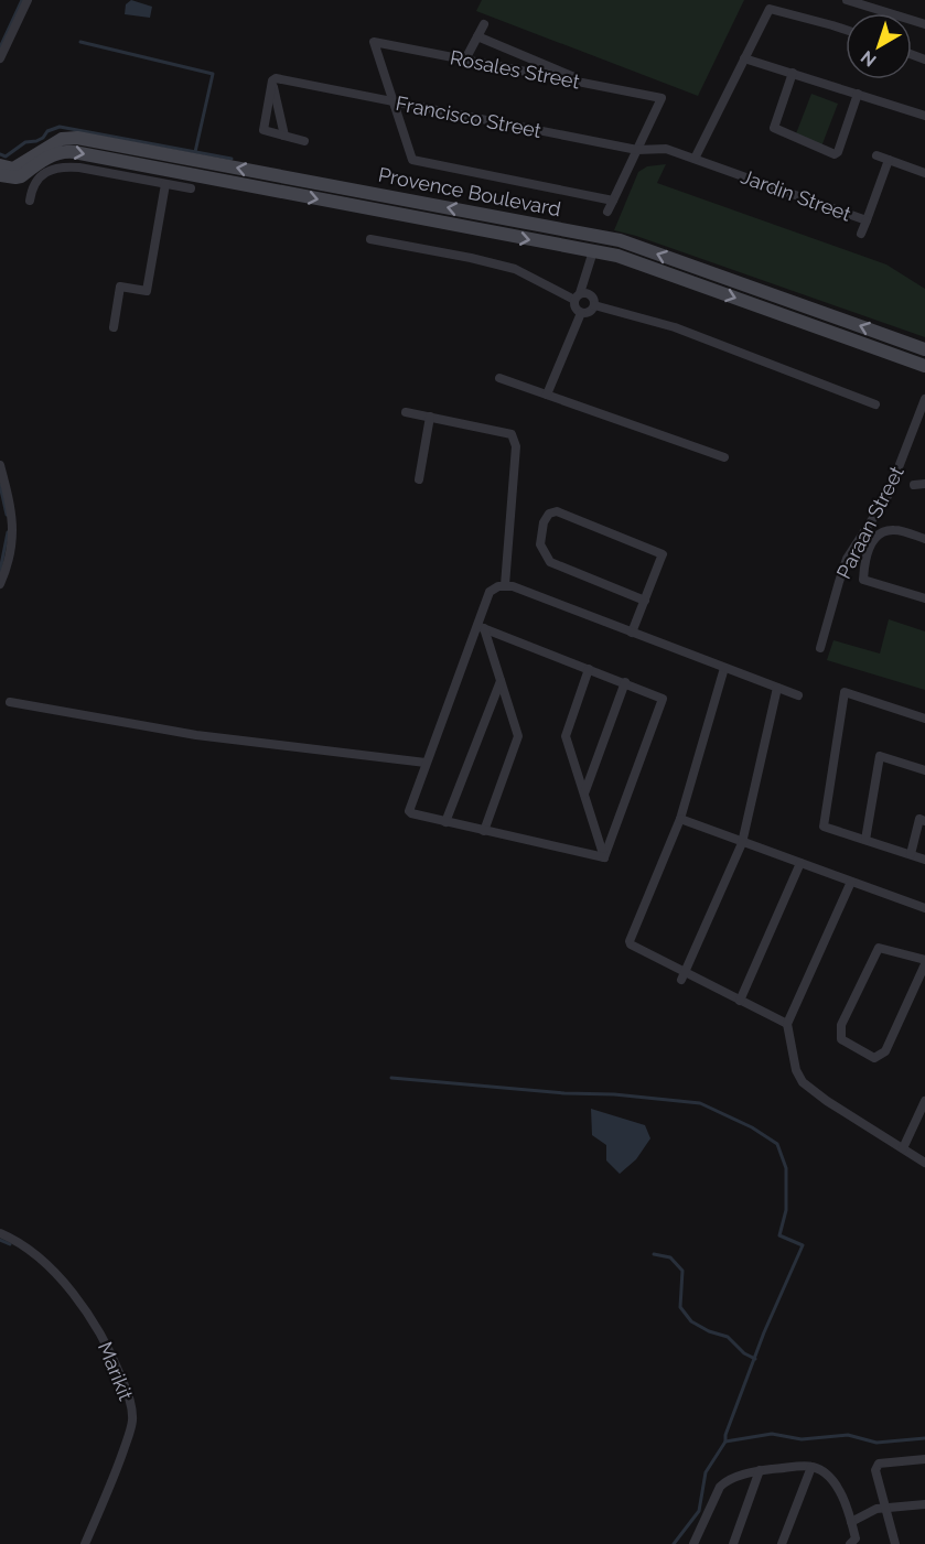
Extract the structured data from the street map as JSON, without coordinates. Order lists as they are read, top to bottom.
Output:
{
  "streets": {
    "street": [
      "Rosales Street",
      "Francisco Street",
      "Provence Boulevard",
      "Jardin Street",
      "Paraan Street",
      "Marikit"
    ]
  },
  "crossings": [
    ["Rosales Street", "Francisco Street"],
    ["Francisco Street", "Jardin Street"]
  ],
  "north": "bottom left"
}
